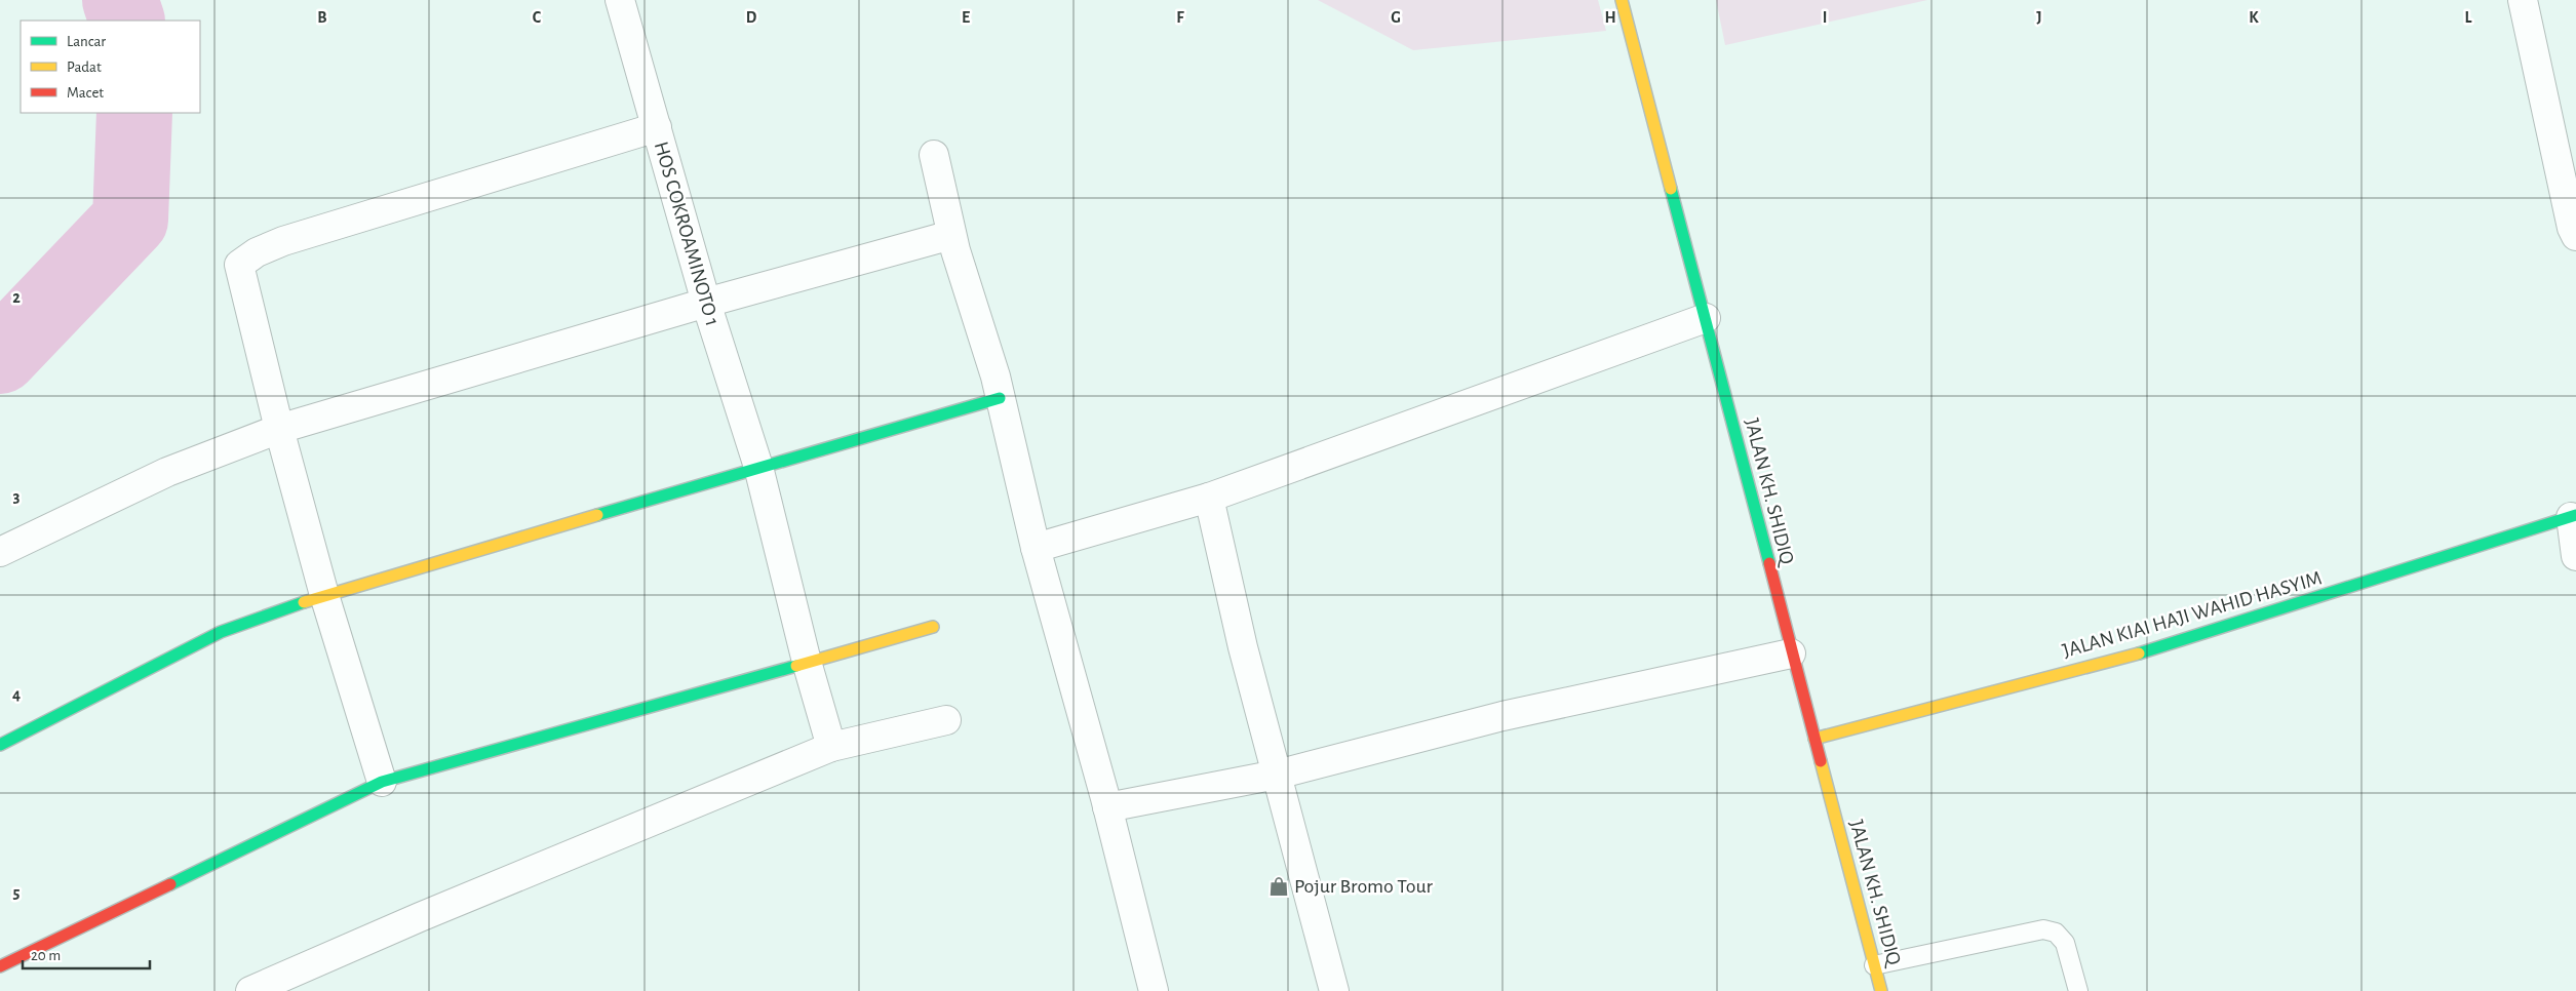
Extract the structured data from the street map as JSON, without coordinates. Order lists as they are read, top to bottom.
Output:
{
  "streets": {
    "street": ["HOS COKROAMINOTO 1", "JALAN KH. SHIDIQ", "JALAN KIAI HAJI WAHID HASYIM"]
  },
  "crossings": [
    ["JALAN KH. SHIDIQ", "JALAN KIAI HAJI WAHID HASYIM"]
  ],
  "places": {
    "shop": ["Pojur Bromo Tour"]
  },
  "legend": ["Lancar", "Padat", "Macet"],
  "scale_bar": "20 m",
  "grid": {
    "columns": [
      "B",
      "C",
      "D",
      "E",
      "F",
      "G",
      "H",
      "I",
      "J",
      "K",
      "L"
    ],
    "rows": [
      "2",
      "3",
      "4",
      "5"
    ]
  }
}
